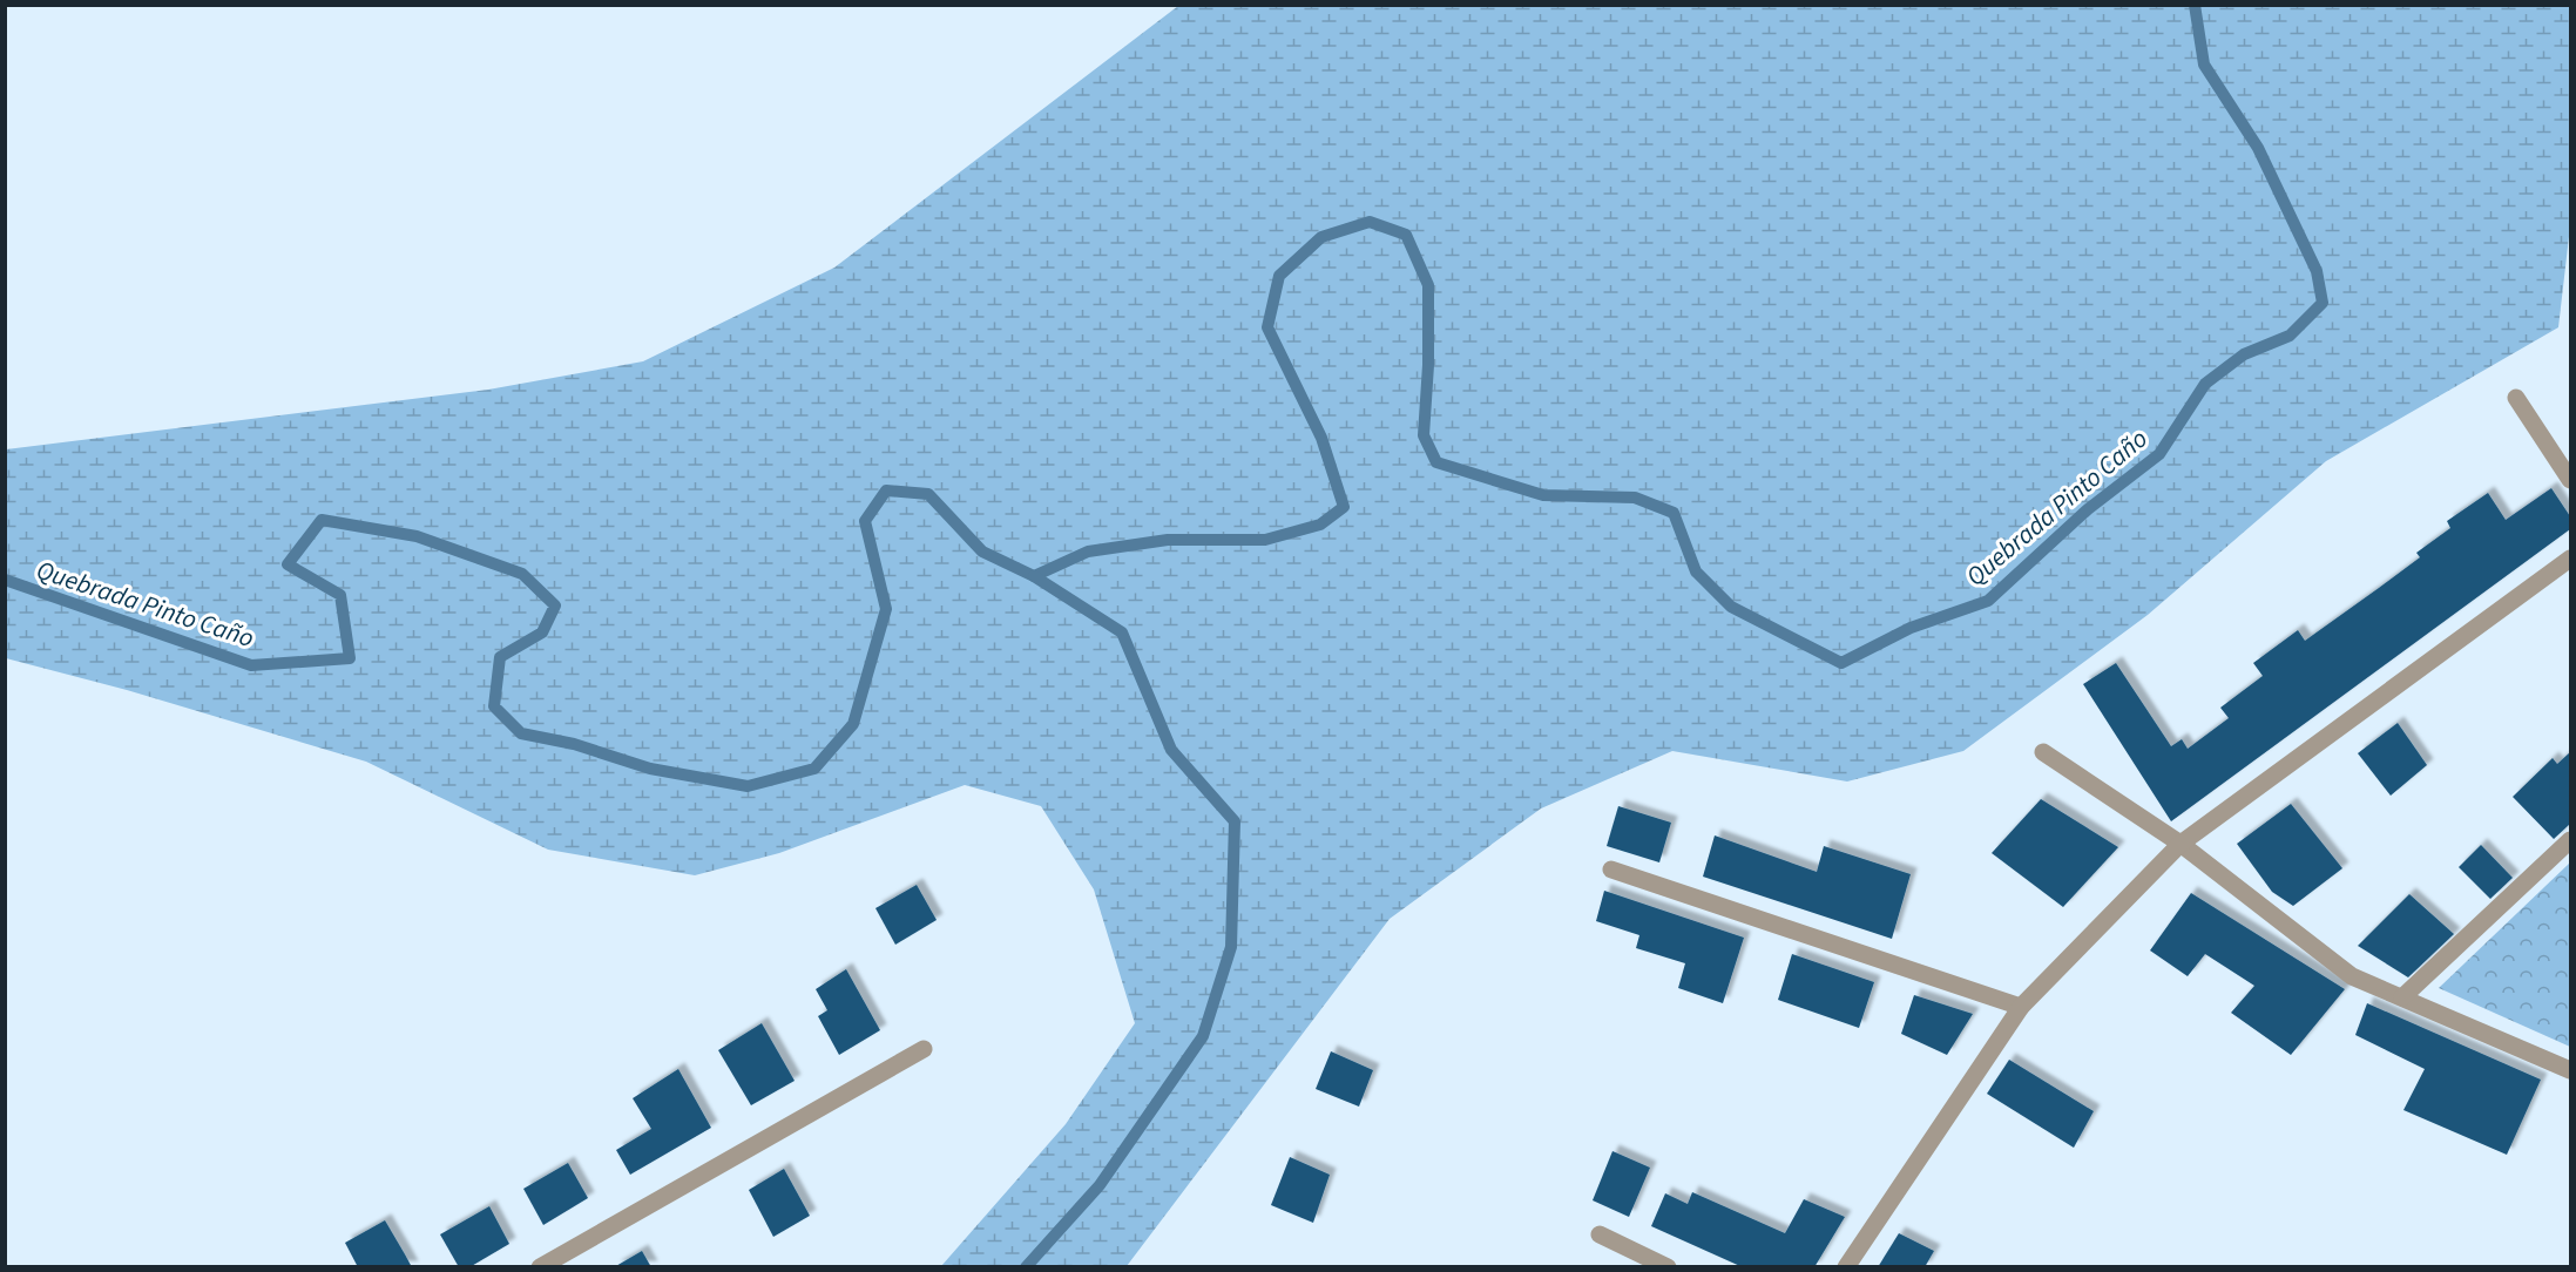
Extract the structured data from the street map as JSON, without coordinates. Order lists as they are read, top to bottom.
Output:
{
  "water": ["Quebrada Pinto Caño"]
}
